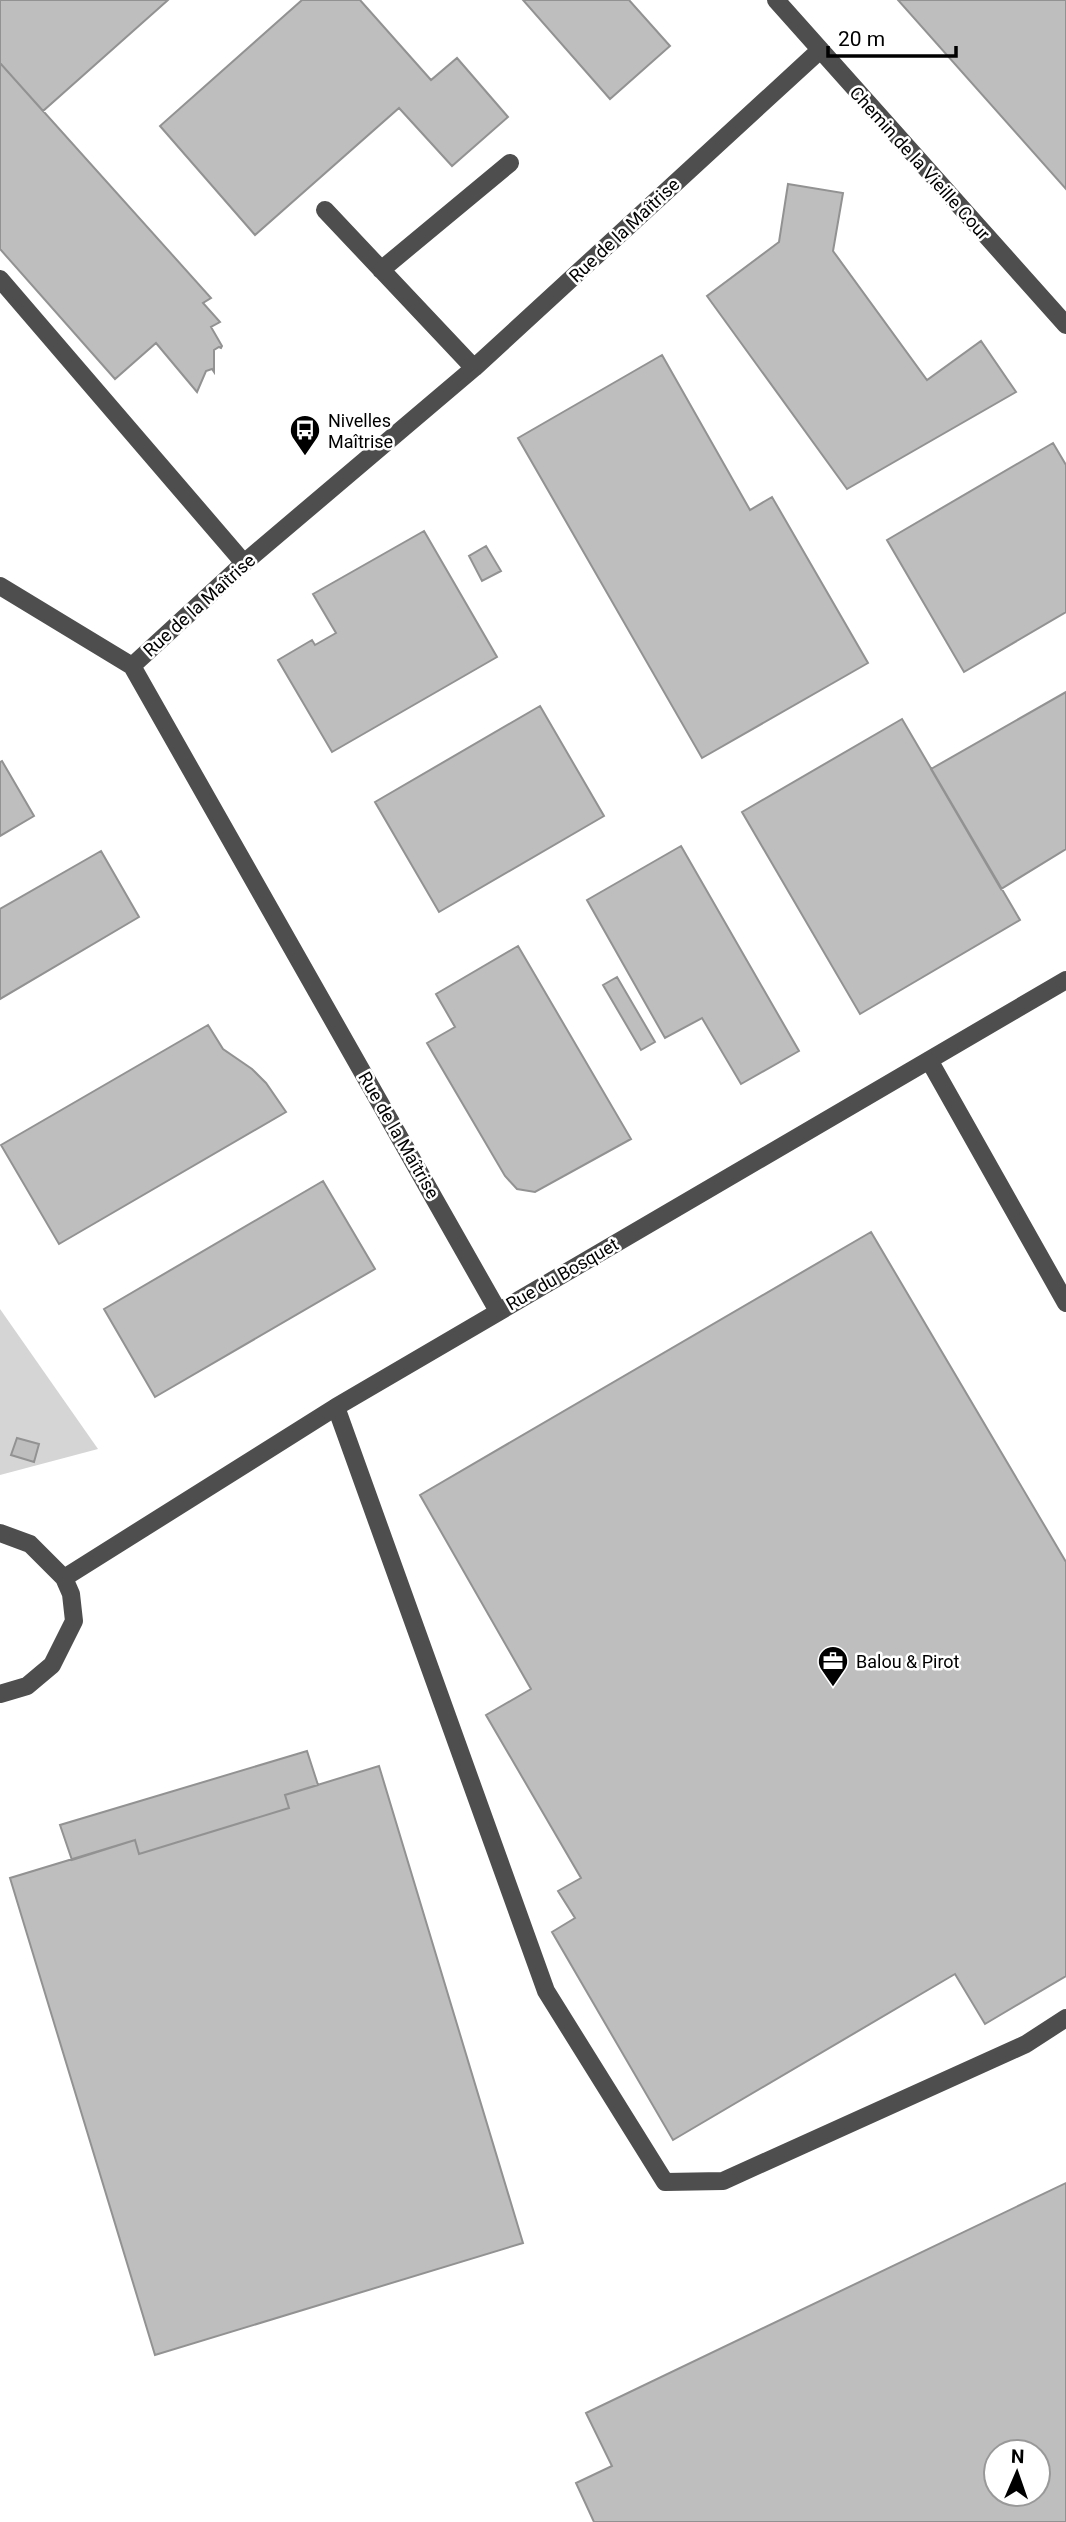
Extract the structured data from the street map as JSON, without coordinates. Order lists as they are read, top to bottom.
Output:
{
  "streets": {
    "street": ["Chemin de la Vieille Cour", "Rue de la Maîtrise", "Rue du Bosquet"]
  },
  "crossings": [
    ["Chemin de la Vieille Cour", "Rue de la Maîtrise"],
    ["Rue de la Maîtrise", "Rue du Bosquet"]
  ],
  "places": {
    "bus stop": ["Nivelles Maîtrise"],
    "office": ["Balou & Pirot"]
  },
  "scale_bar": "20 m",
  "north": "top"
}
